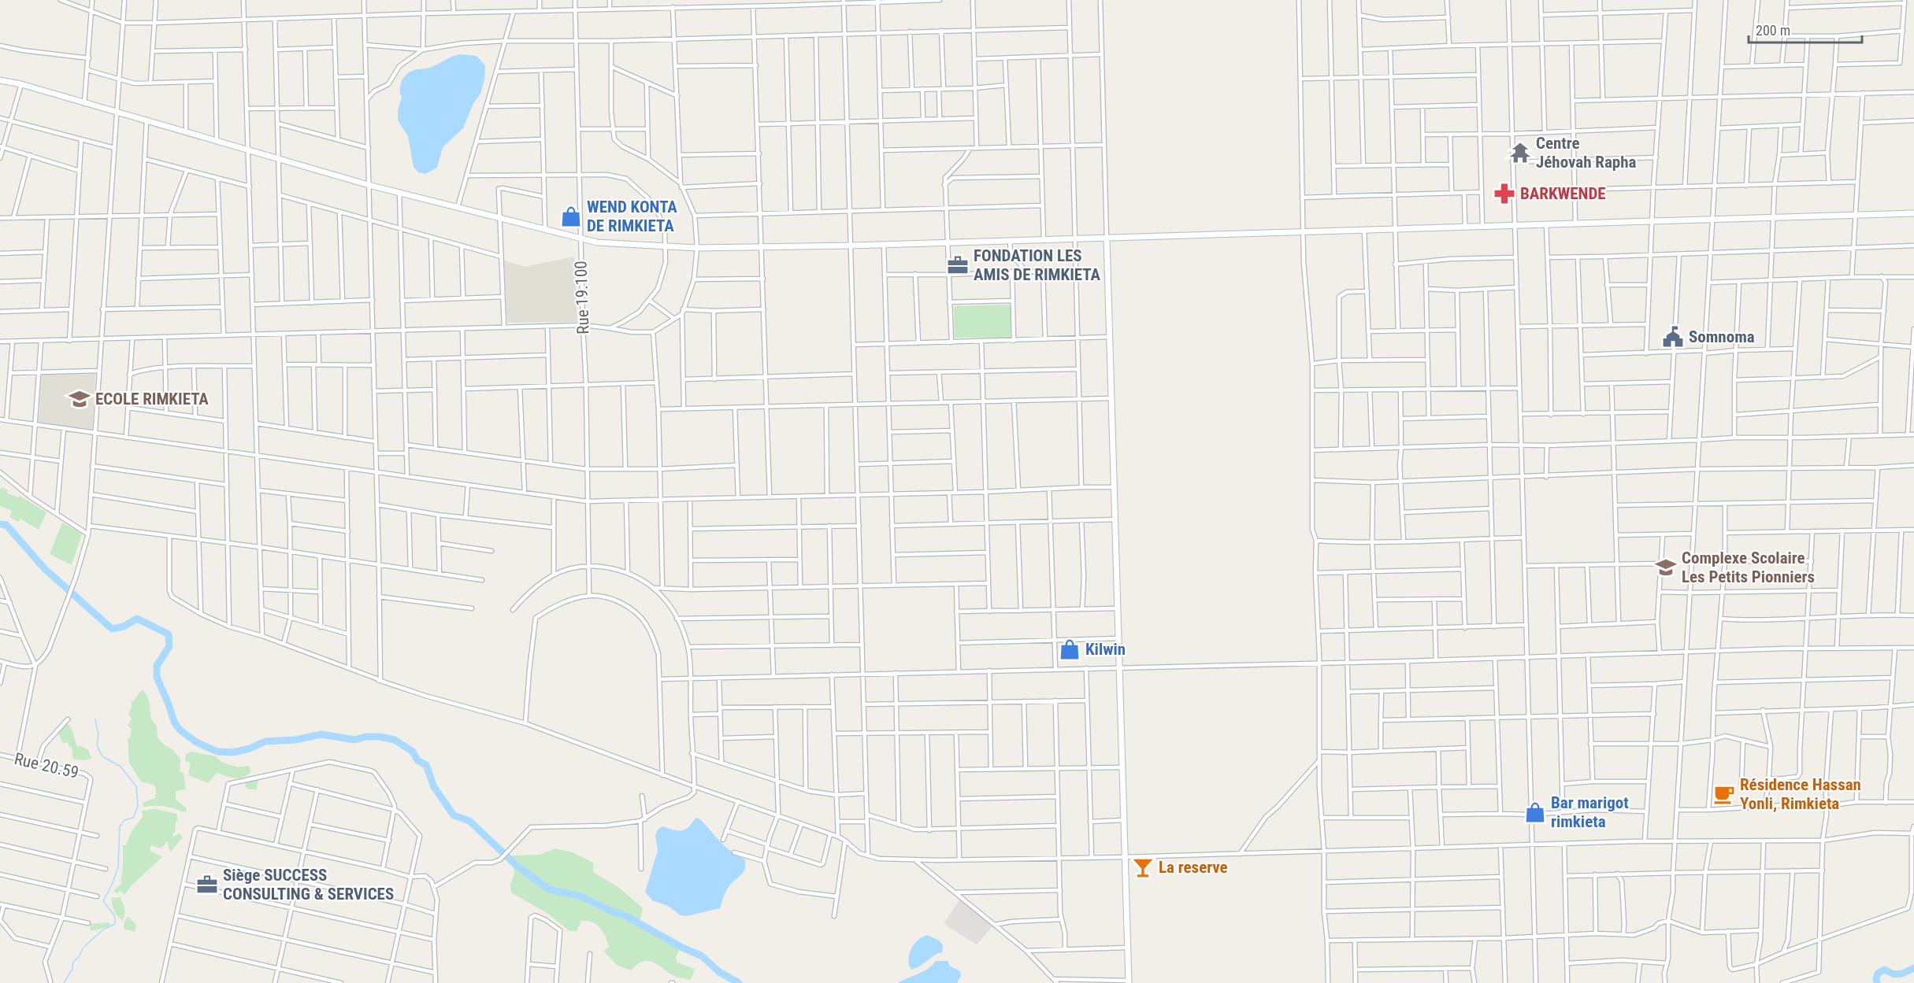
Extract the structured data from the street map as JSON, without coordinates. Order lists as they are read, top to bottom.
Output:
{
  "streets": {
    "street": ["Rue 19.100", "Rue 20.59"]
  },
  "places": {
    "temple": ["Centre Jéhovah Rapha"],
    "pharmacy": ["BARKWENDE"],
    "shop": ["WEND KONTA DE RIMKIETA", "Kilwin", "Bar marigot rimkieta"],
    "office": ["FONDATION LES AMIS DE RIMKIETA", "Siège SUCCESS CONSULTING & SERVICES"],
    "public building": ["Somnoma"],
    "school or university": ["ECOLE RIMKIETA", "Complexe Scolaire Les Petits Pionniers"],
    "cafe": ["Résidence Hassan Yonli, Rimkieta"],
    "bar": ["La reserve"]
  },
  "scale_bar": "200 m"
}
